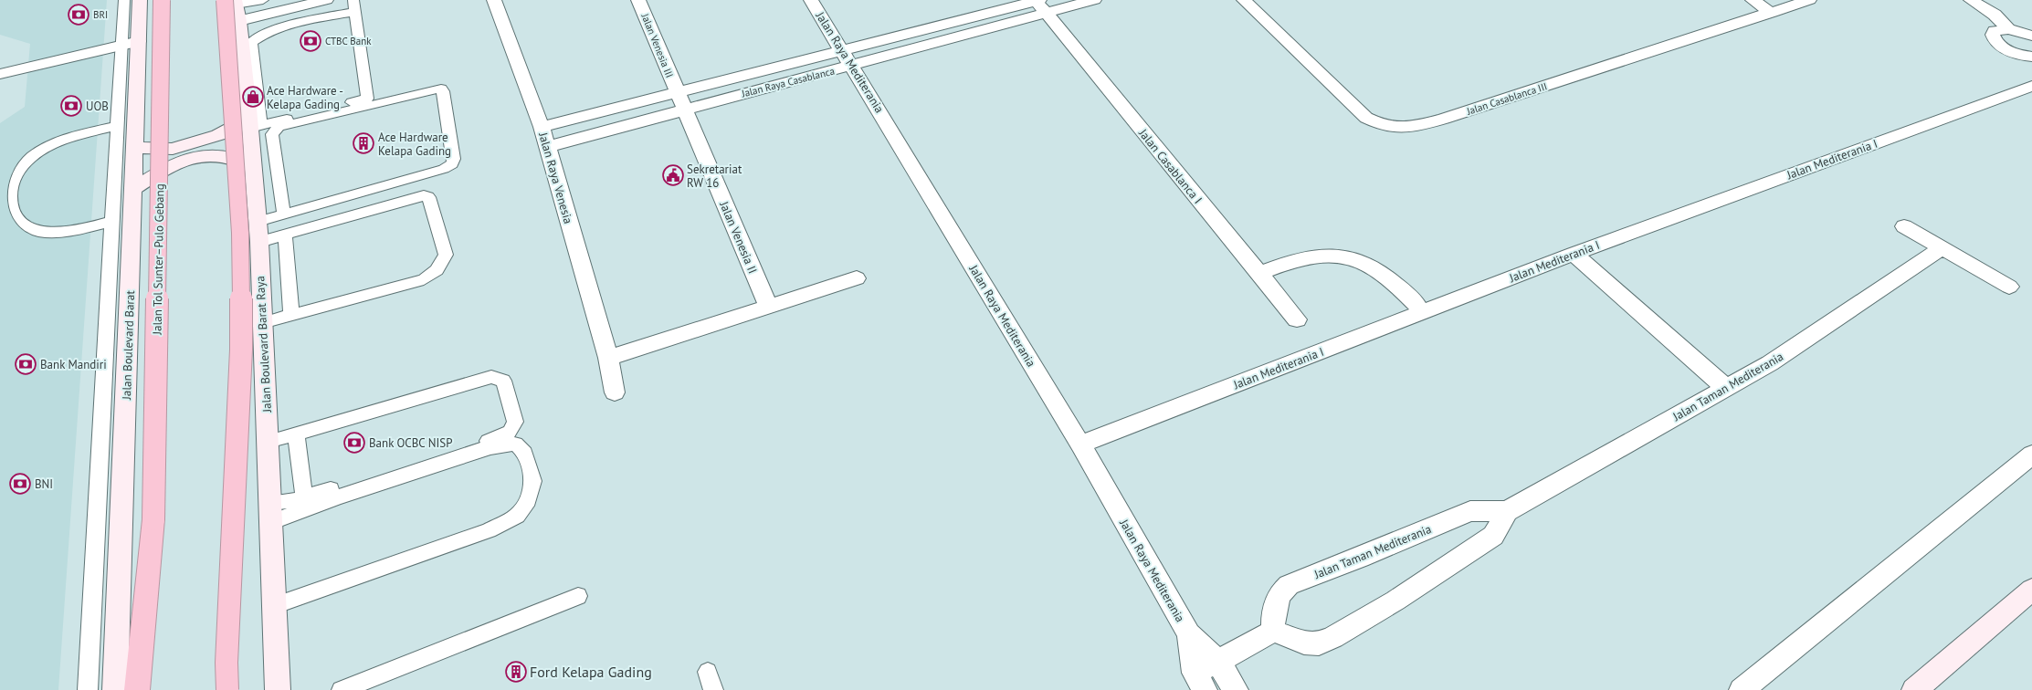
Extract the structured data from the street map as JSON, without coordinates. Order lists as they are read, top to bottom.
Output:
{
  "streets": {
    "highway": ["Jalan Tol Sunter–Pulo Gebang"],
    "main road": ["Jalan Boulevard Barat Raya", "Jalan Boulevard Barat"],
    "street": [
      "Jalan Venesia III",
      "Jalan Raya Mediterania",
      "Jalan Raya Casablanca",
      "Jalan Casablanca III",
      "Jalan Mediterania I",
      "Jalan Casablanca I",
      "Jalan Raya Venesia",
      "Jalan Venesia II",
      "Jalan Taman Mediterania"
    ]
  },
  "crossings": [
    ["Jalan Venesia III", "Jalan Raya Casablanca"],
    ["Jalan Venesia III", "Jalan Venesia II"],
    ["Jalan Raya Mediterania", "Jalan Raya Casablanca"],
    ["Jalan Raya Mediterania", "Jalan Mediterania I"],
    ["Jalan Raya Casablanca", "Jalan Casablanca I"],
    ["Jalan Raya Casablanca", "Jalan Raya Venesia"],
    ["Jalan Raya Casablanca", "Jalan Venesia II"]
  ],
  "places": {
    "bank": [
      "BRI",
      "CTBC Bank",
      "UOB",
      "Bank Mandiri",
      "Bank OCBC NISP",
      "BNI"
    ],
    "shop": ["Ace Hardware - Kelapa Gading"],
    "building": ["Ace Hardware Kelapa Gading", "Ford Kelapa Gading"],
    "public building": ["Sekretariat RW 16"]
  }
}
